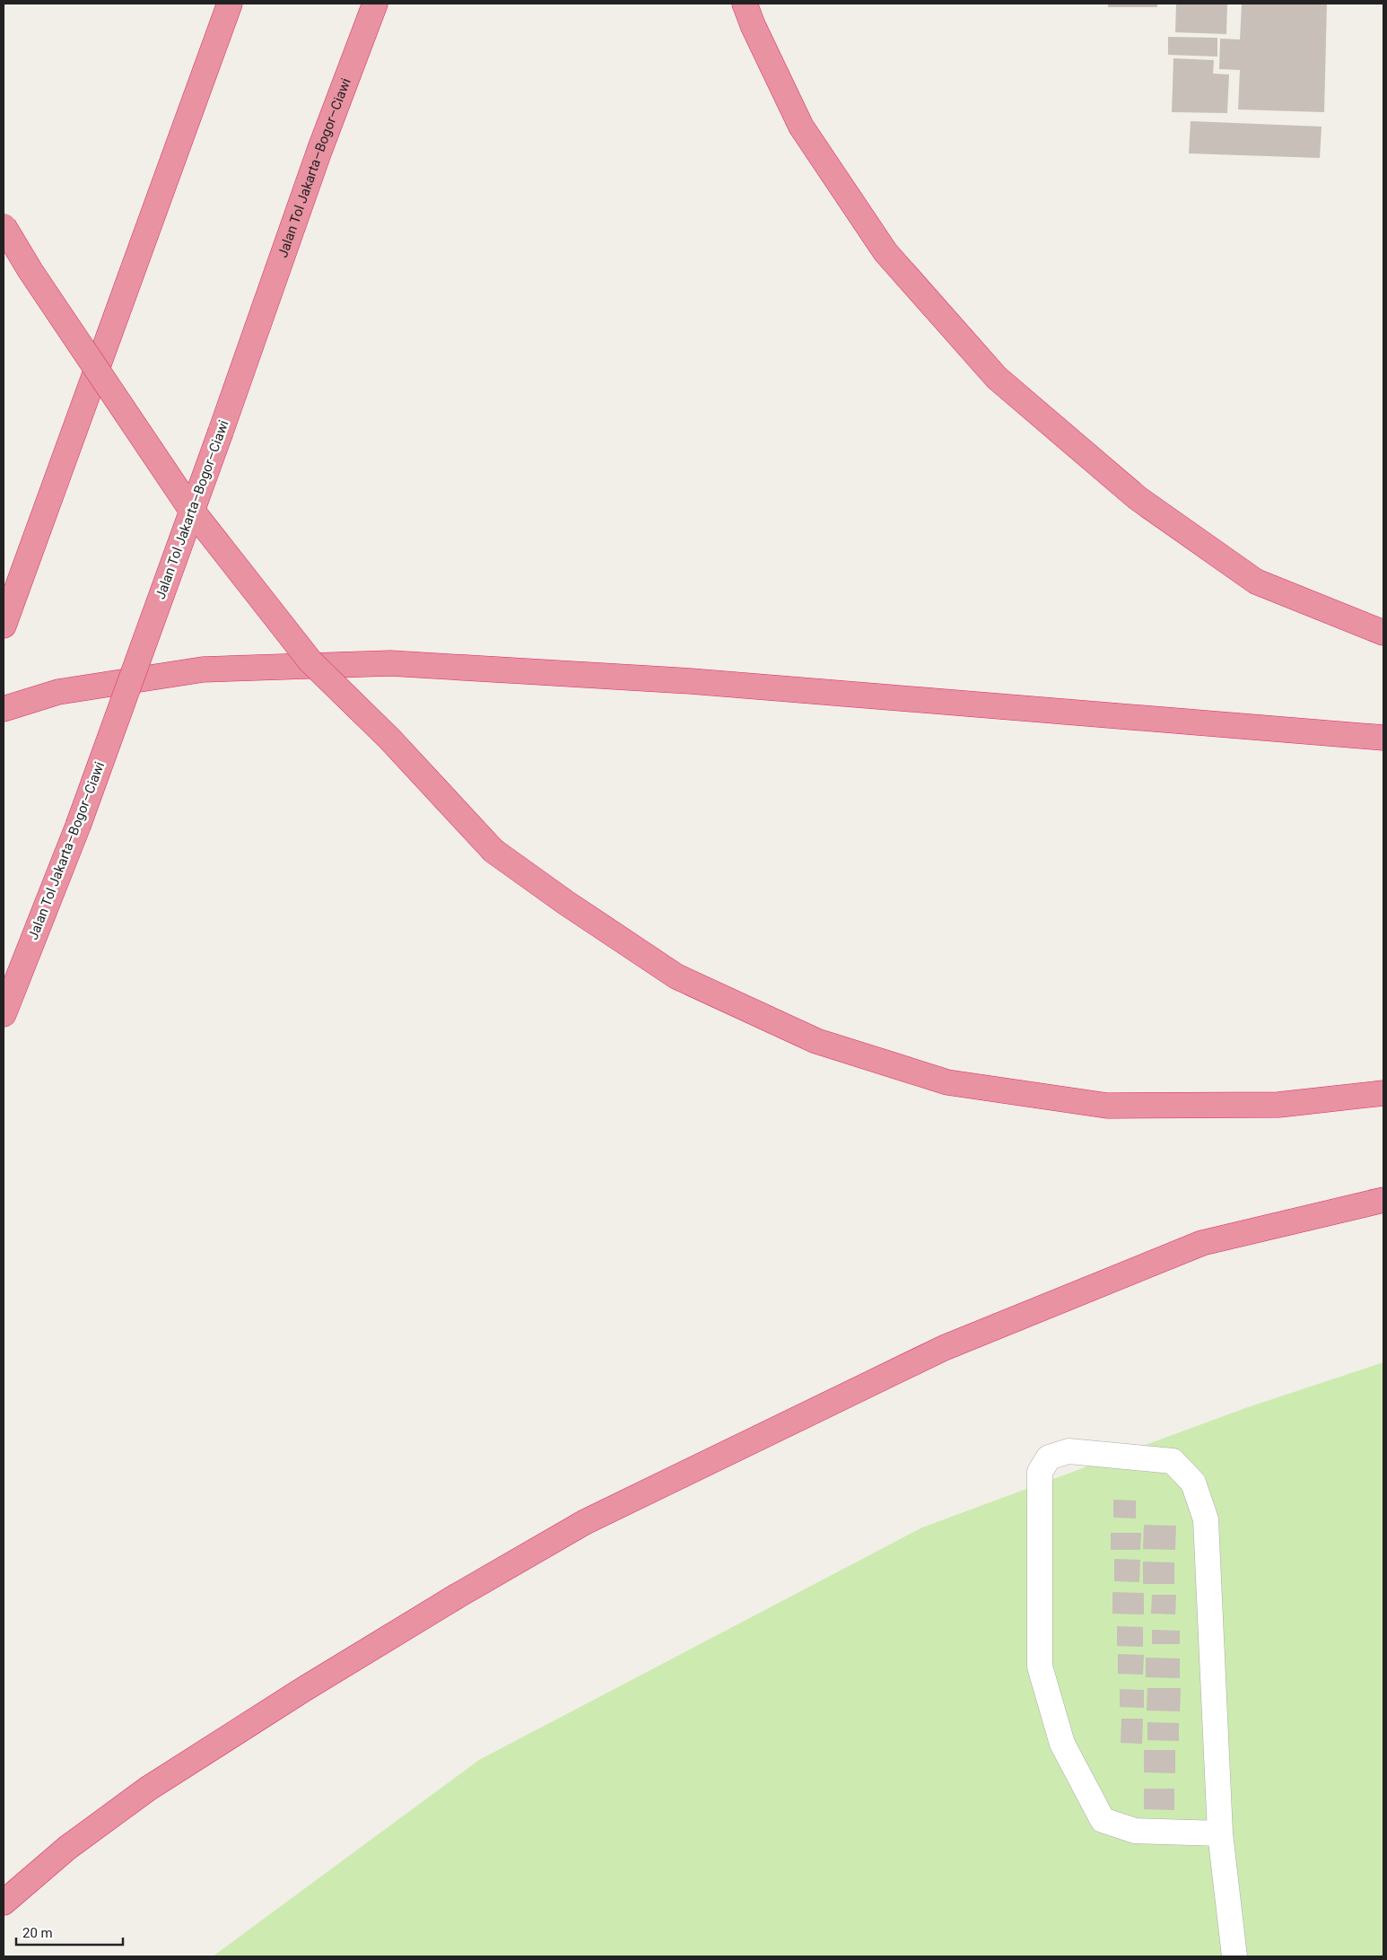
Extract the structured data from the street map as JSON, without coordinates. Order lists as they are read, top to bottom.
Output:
{
  "streets": {
    "highway": ["Jalan Tol Jakarta–Bogor–Ciawi"]
  },
  "scale_bar": "20 m"
}
